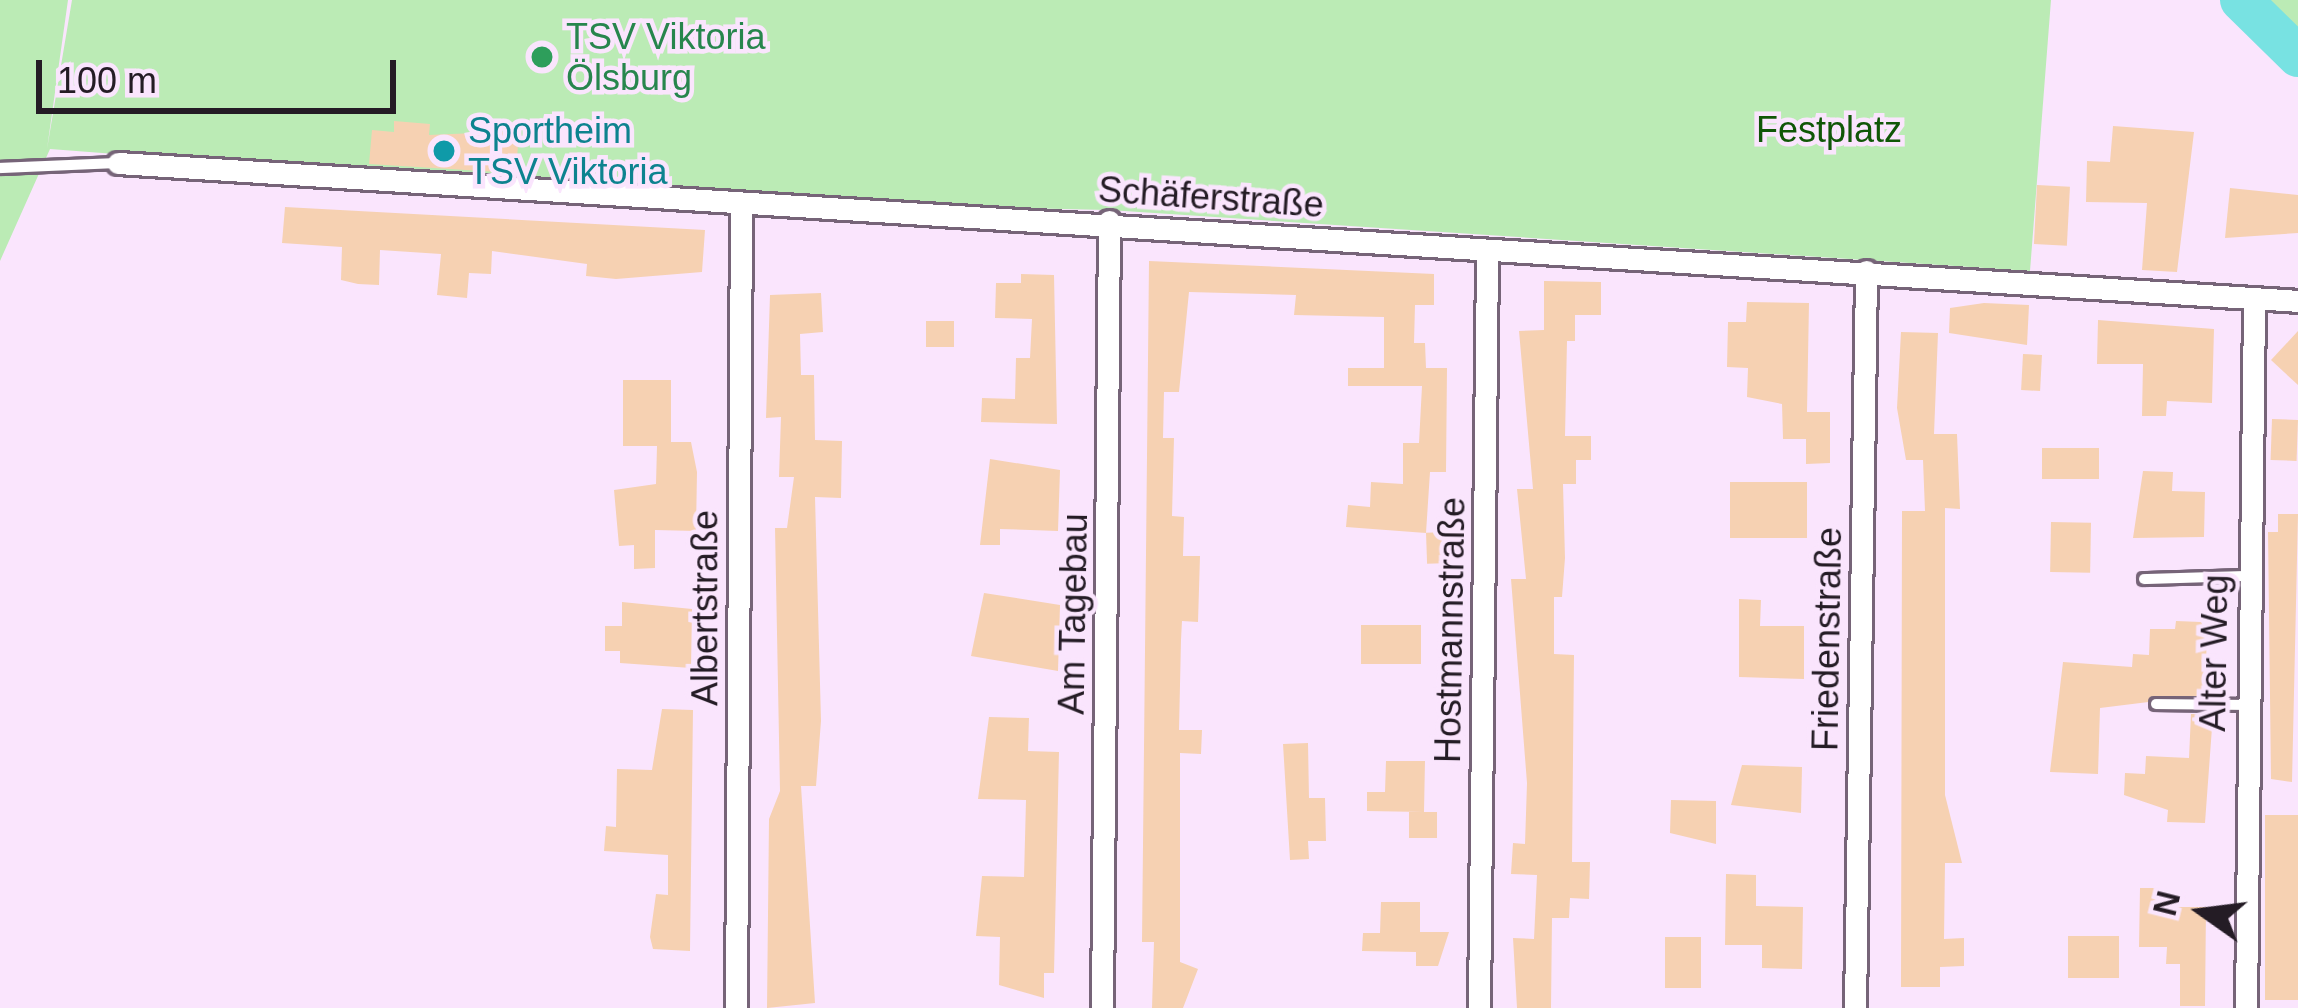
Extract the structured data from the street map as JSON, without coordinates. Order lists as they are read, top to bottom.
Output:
{
  "streets": {
    "street": [
      "Schäferstraße",
      "Albertstraße",
      "Am Tagebau",
      "Hostmannstraße",
      "Friedenstraße",
      "Alter Weg"
    ]
  },
  "crossings": [
    ["Schäferstraße", "Albertstraße"],
    ["Schäferstraße", "Am Tagebau"],
    ["Schäferstraße", "Hostmannstraße"],
    ["Schäferstraße", "Friedenstraße"],
    ["Schäferstraße", "Alter Weg"]
  ],
  "parks": ["Festplatz"],
  "places": ["TSV Viktoria Ölsburg", "Sportheim TSV Viktoria"],
  "scale_bar": "100 m",
  "north": "left"
}
